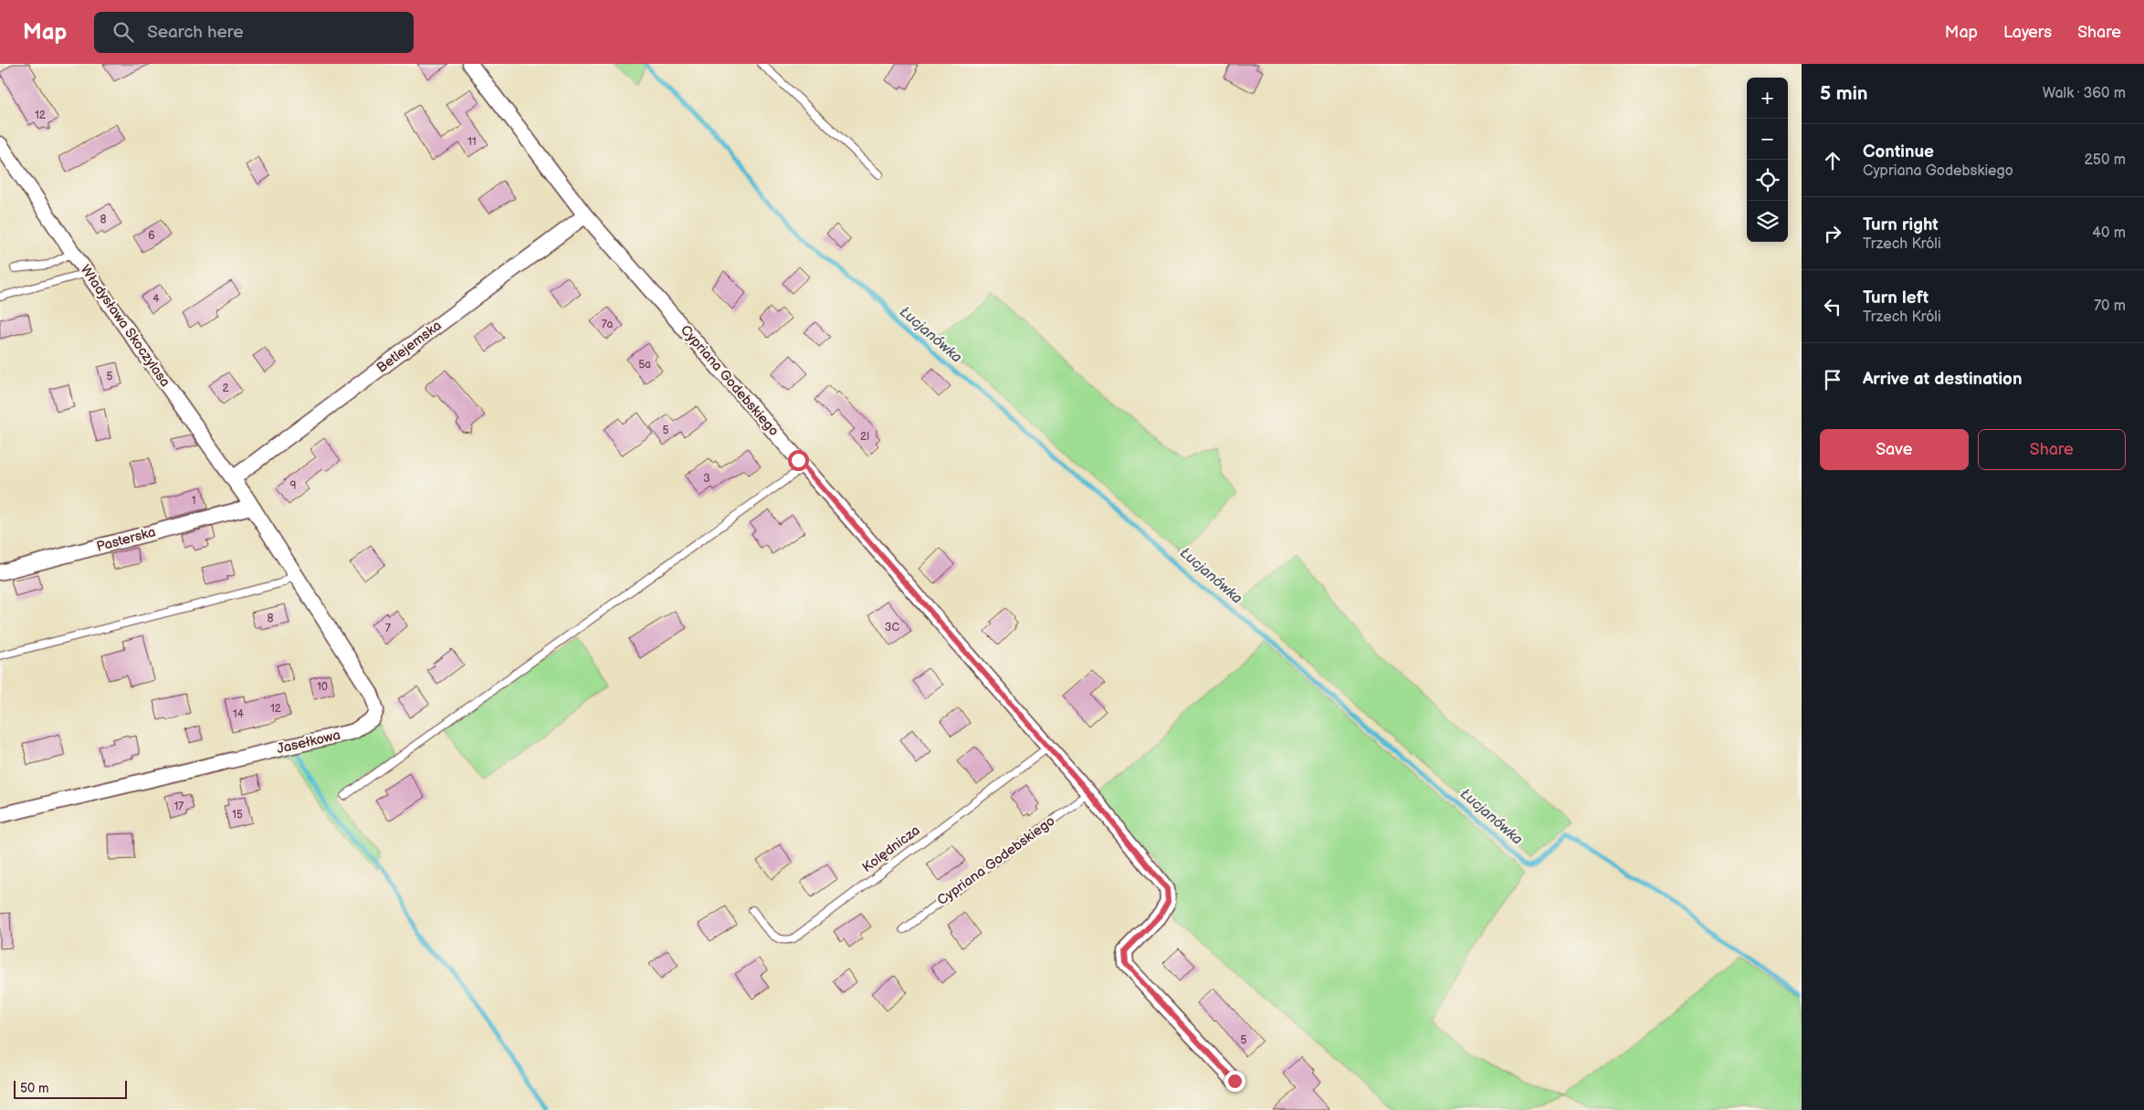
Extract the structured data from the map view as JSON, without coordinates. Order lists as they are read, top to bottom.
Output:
{
  "streets": {
    "street": [
      "Władysława Skoczylasa",
      "Betlejemska",
      "Cypriana Godebskiego",
      "Pasterska",
      "Jasełkowa"
    ],
    "lane": ["Kolędnicza"]
  },
  "crossings": [
    ["Władysława Skoczylasa", "Betlejemska"],
    ["Władysława Skoczylasa", "Pasterska"],
    ["Władysława Skoczylasa", "Jasełkowa"],
    ["Betlejemska", "Cypriana Godebskiego"],
    ["Cypriana Godebskiego", "Kolędnicza"],
    ["Pasterska", "Jasełkowa"]
  ],
  "water": ["Łucjanówka"],
  "house_numbers": [
    "12",
    "11",
    "8",
    "6",
    "4",
    "7a",
    "5a",
    "5",
    "2",
    "5",
    "2l",
    "3",
    "9",
    "1",
    "8",
    "3C",
    "7",
    "10",
    "12",
    "14",
    "17",
    "15",
    "5"
  ],
  "scale_bar": "50 m",
  "page": {
    "header": "Map",
    "search": "Search here",
    "nav": ["Map", "Layers", "Share"],
    "heading": ["5 min", "Walk · 360 m"],
    "map_buttons": ["+", "−"],
    "list": [
      ["Continue", "Cypriana Godebskiego", "250 m"],
      ["Turn right", "Trzech Króli", "40 m"],
      ["Turn left", "Trzech Króli", "70 m"],
      "Arrive at destination"
    ],
    "buttons": ["Save", "Share"],
    "scale": "50 m"
  }
}
